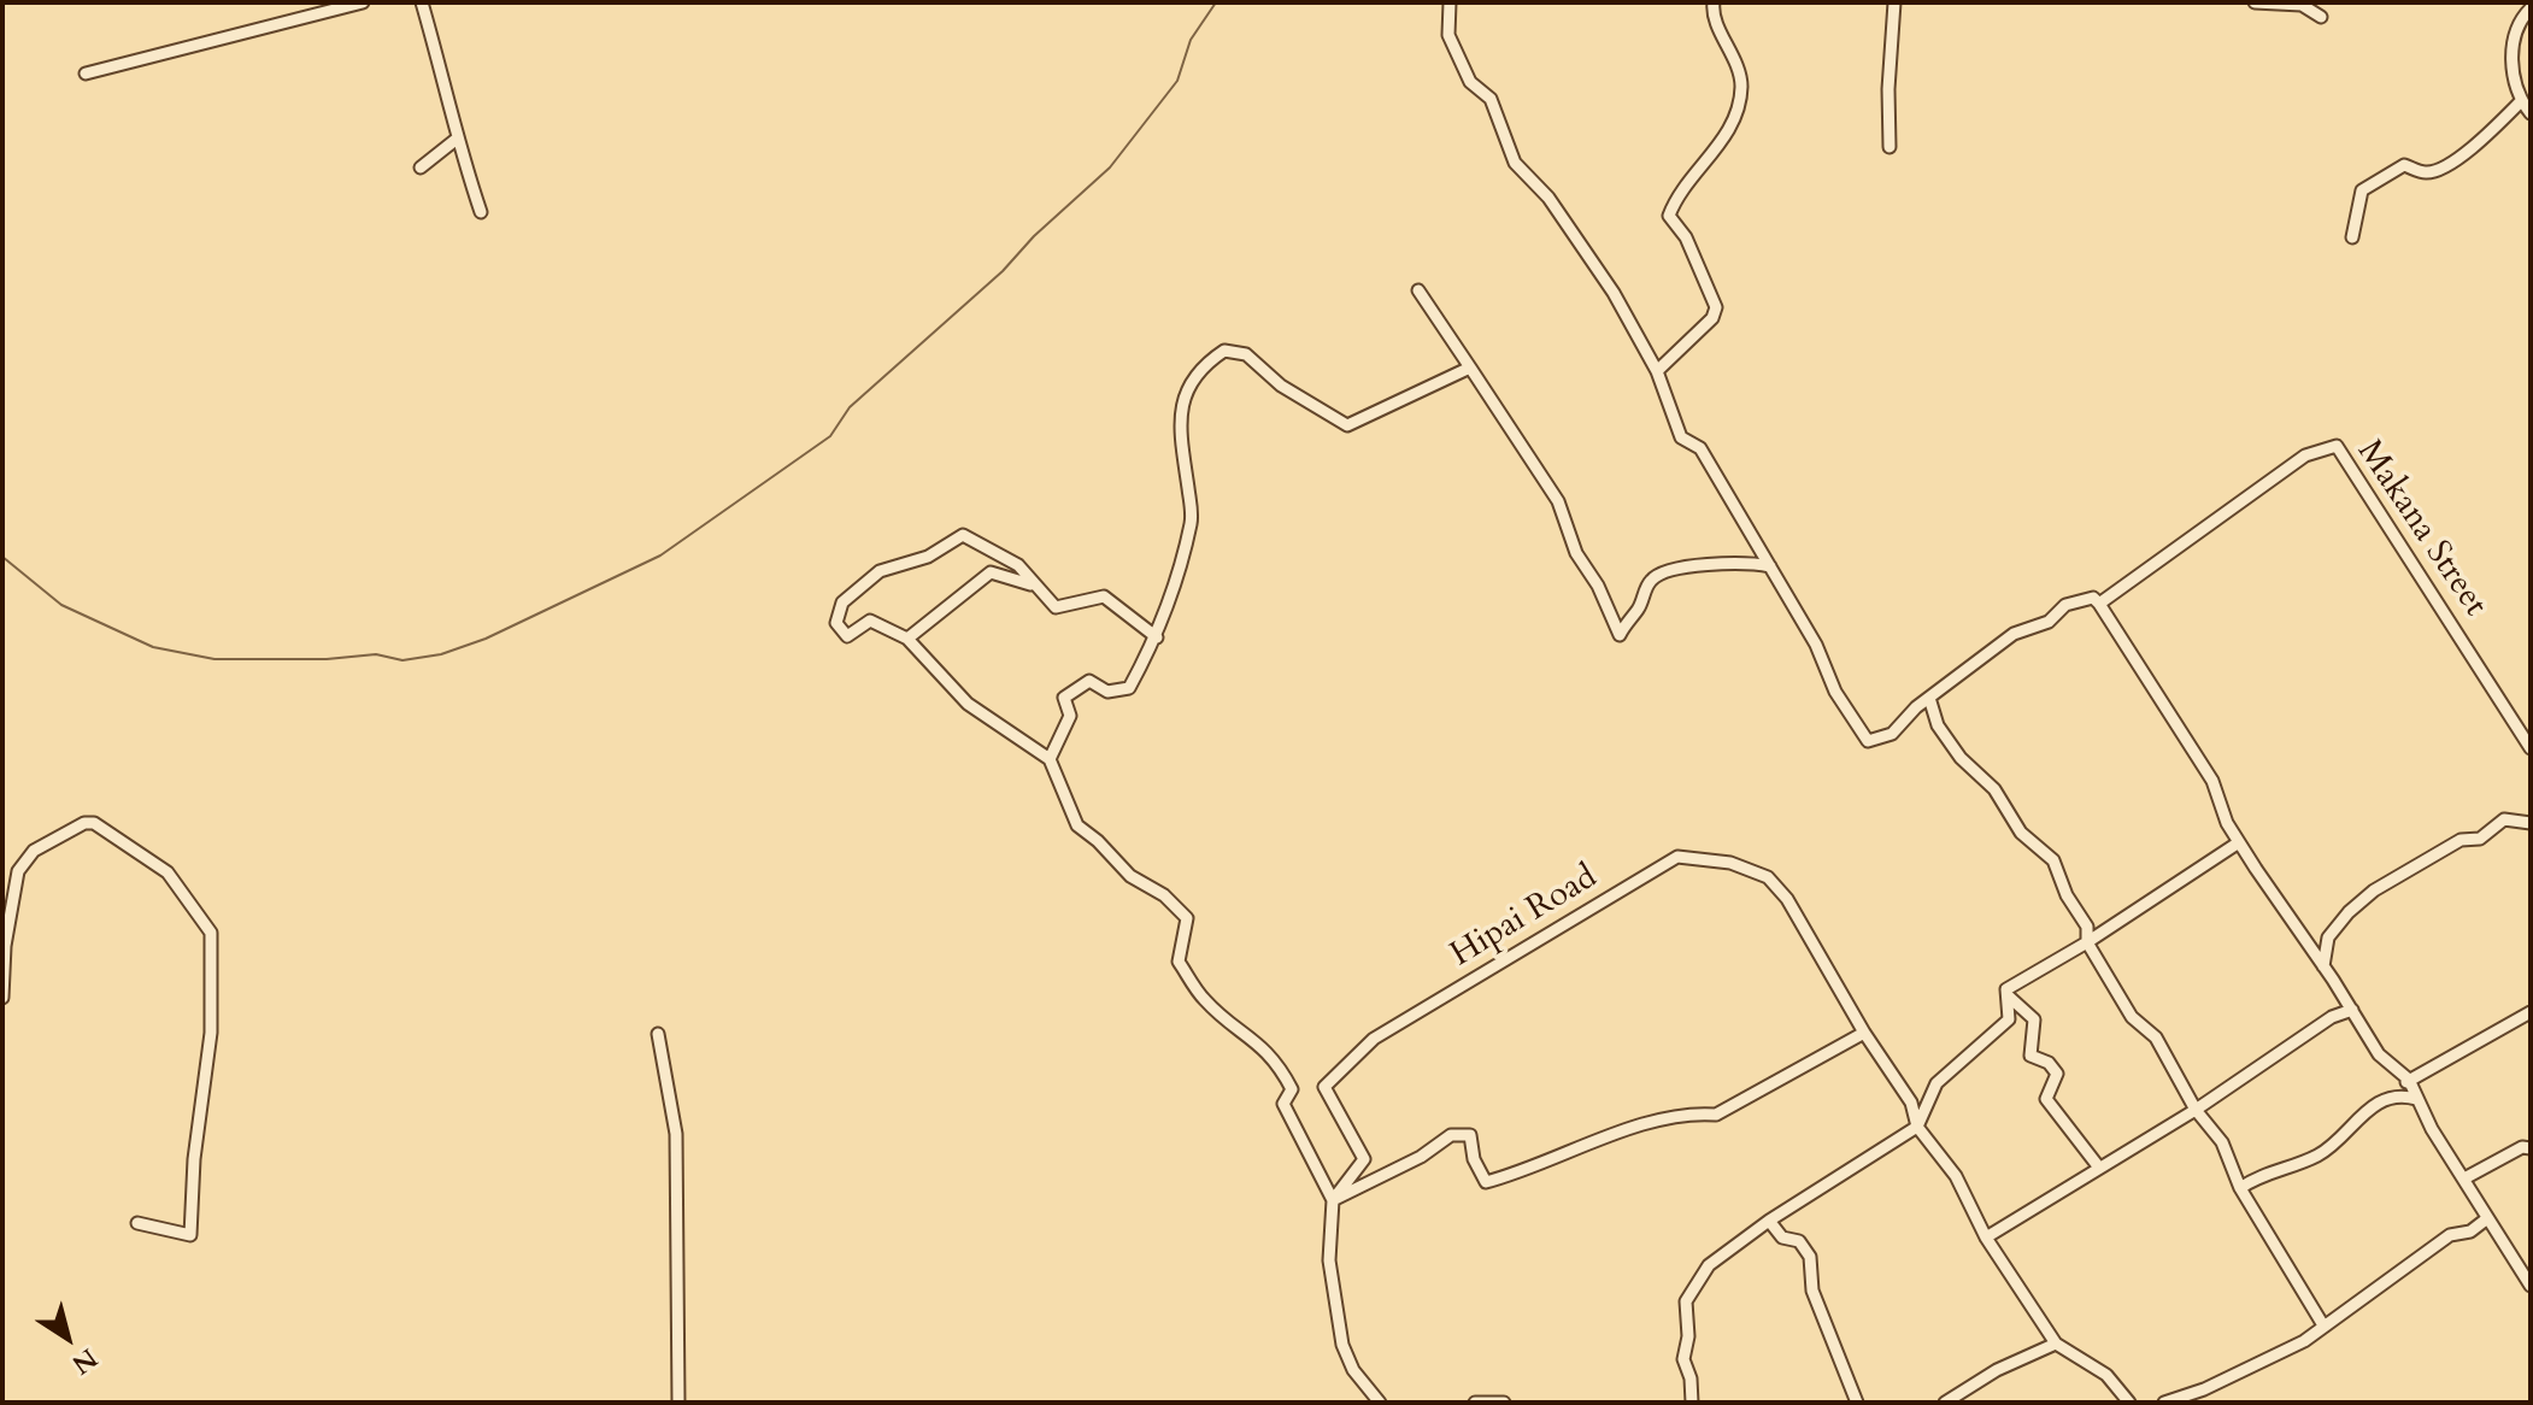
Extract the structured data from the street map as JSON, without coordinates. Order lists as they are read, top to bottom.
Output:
{
  "streets": {
    "street": ["Makana Street", "Hipai Road"]
  },
  "north": "bottom right"
}
